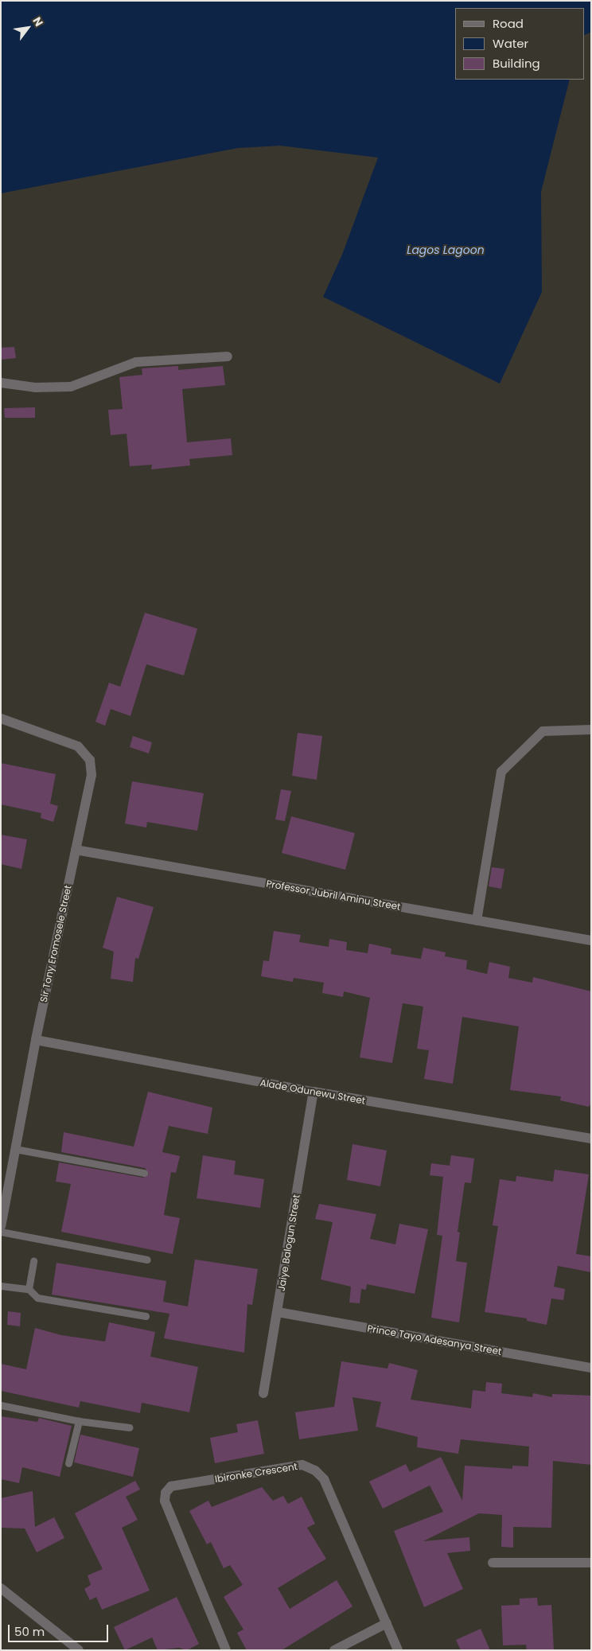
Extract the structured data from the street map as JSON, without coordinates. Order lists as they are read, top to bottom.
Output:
{
  "streets": {
    "street": [
      "Professor Jubril Aminu Street",
      "Sir Tony Eromosele Street",
      "Alade Odunewu Street",
      "Jaiye Balogun Street",
      "Prince Tayo Adesanya Street",
      "Ibironke Crescent"
    ]
  },
  "crossings": [
    ["Professor Jubril Aminu Street", "Sir Tony Eromosele Street"],
    ["Sir Tony Eromosele Street", "Alade Odunewu Street"],
    ["Alade Odunewu Street", "Jaiye Balogun Street"],
    ["Jaiye Balogun Street", "Prince Tayo Adesanya Street"]
  ],
  "water": ["Lagos Lagoon"],
  "legend": ["Road", "Water", "Building"],
  "scale_bar": "50 m",
  "north": "top right"
}
